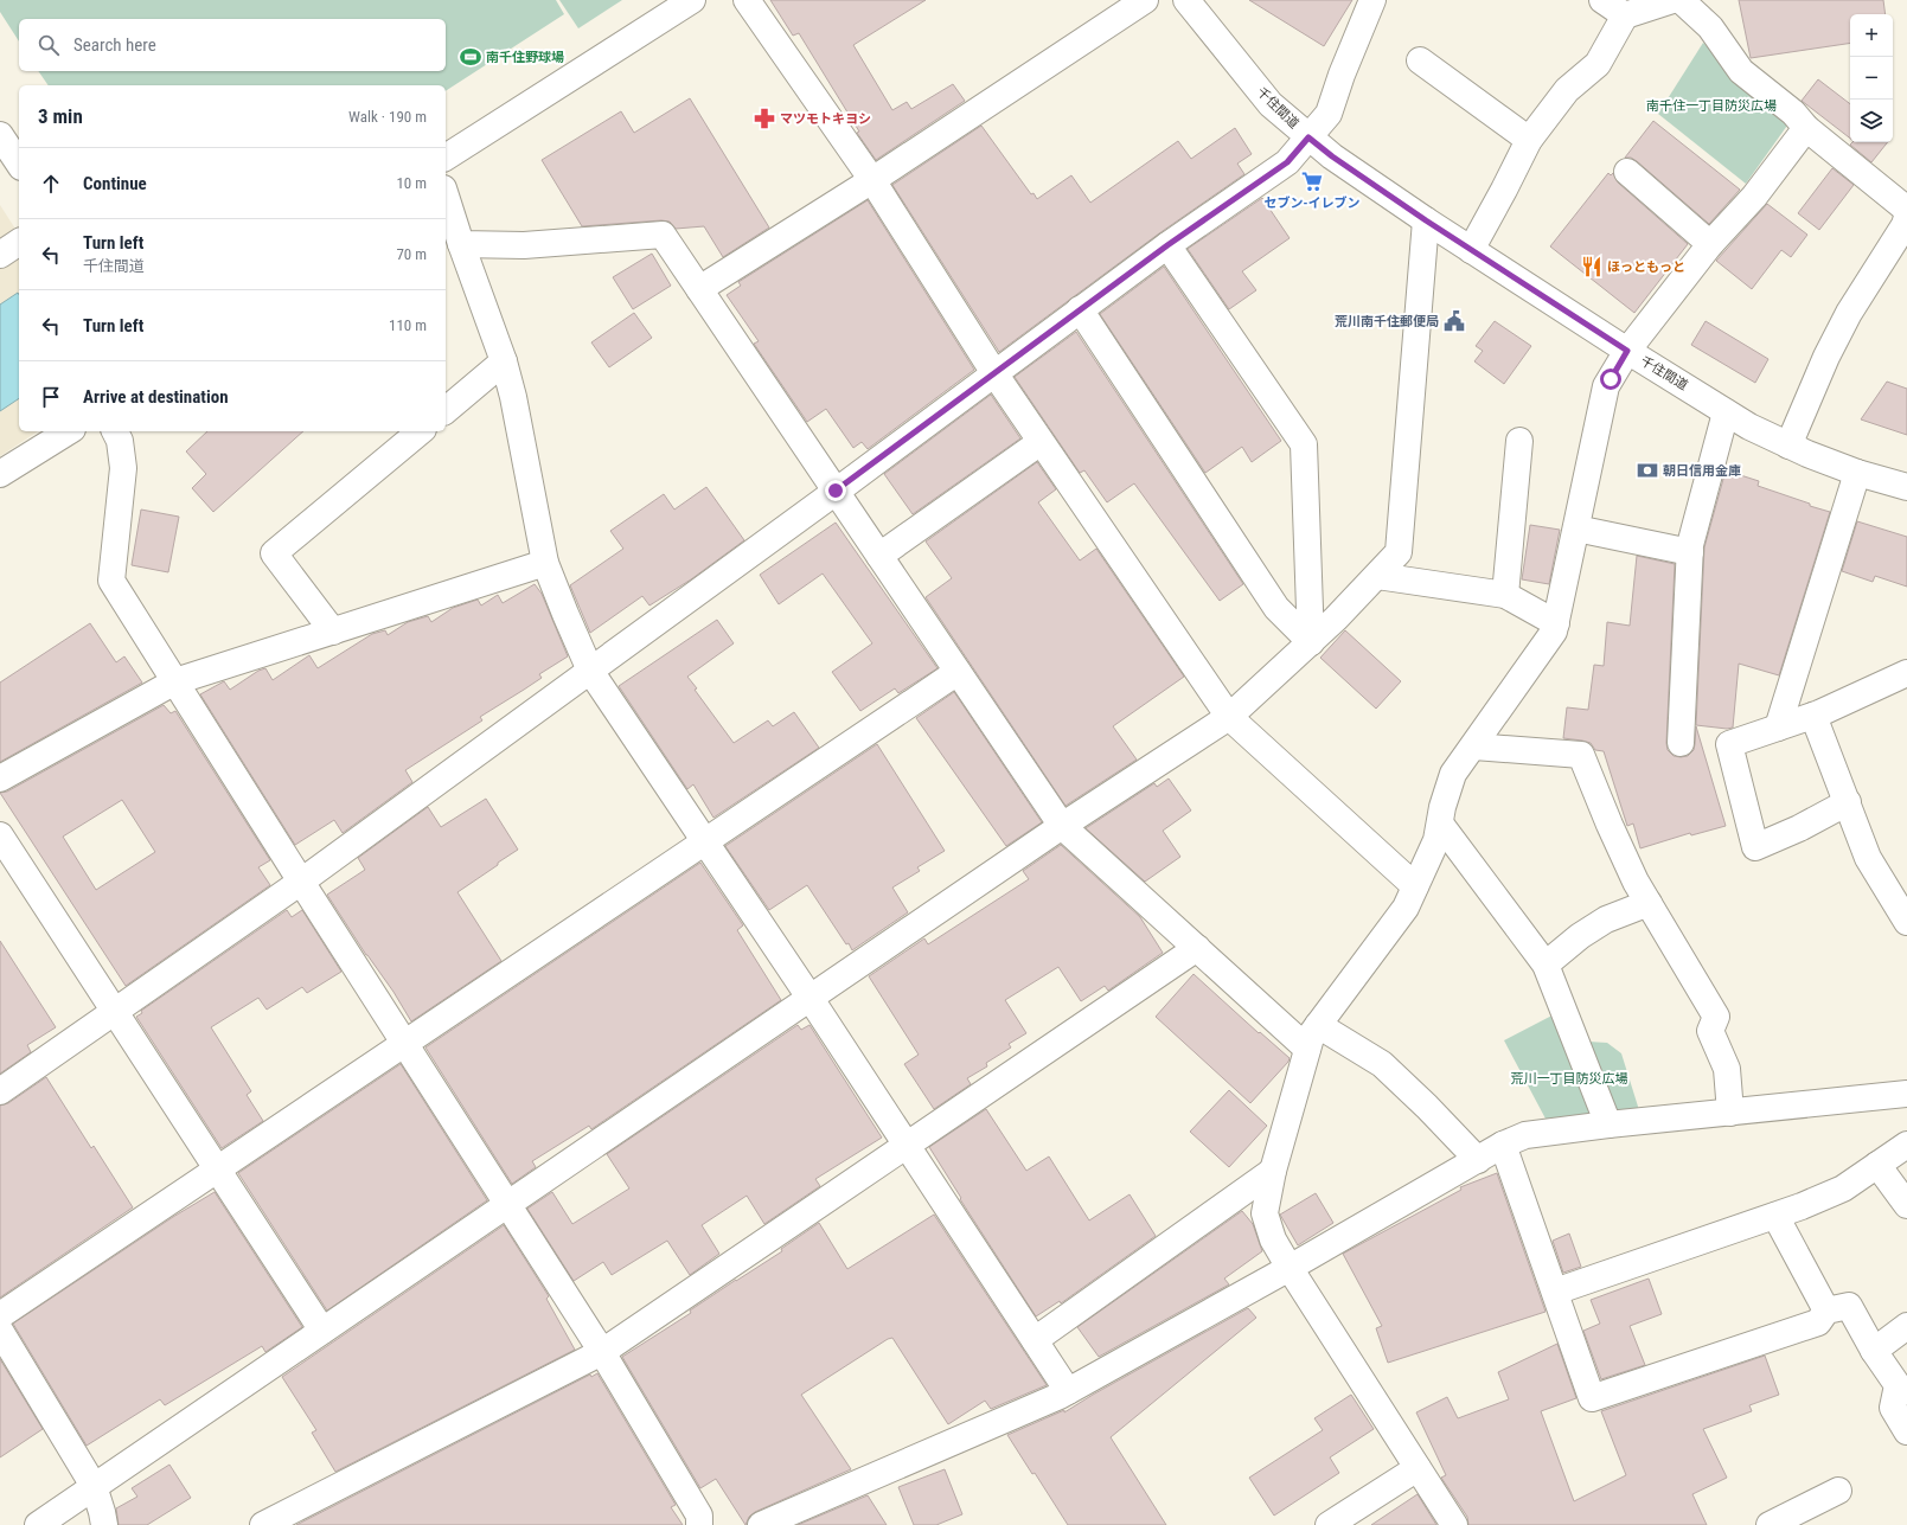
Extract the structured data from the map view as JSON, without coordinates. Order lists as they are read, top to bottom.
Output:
{
  "streets": {
    "street": ["千住間道"]
  },
  "parks": ["南千住一丁目防災広場", "荒川一丁目防災広場"],
  "places": {
    "sports": ["南千住野球場"],
    "pharmacy": ["マツモトキヨシ"],
    "supermarket": ["セブン-イレブン"],
    "restaurant": ["ほっともっと"],
    "public building": ["荒川南千住郵便局"],
    "bank": ["朝日信用金庫"]
  },
  "page": {
    "map_buttons": ["+", "−"],
    "search": "Search here",
    "heading": ["3 min", "Walk · 190 m"],
    "list": [
      ["Continue", "10 m"],
      ["Turn left", "千住間道", "70 m"],
      ["Turn left", "110 m"],
      "Arrive at destination"
    ]
  }
}
